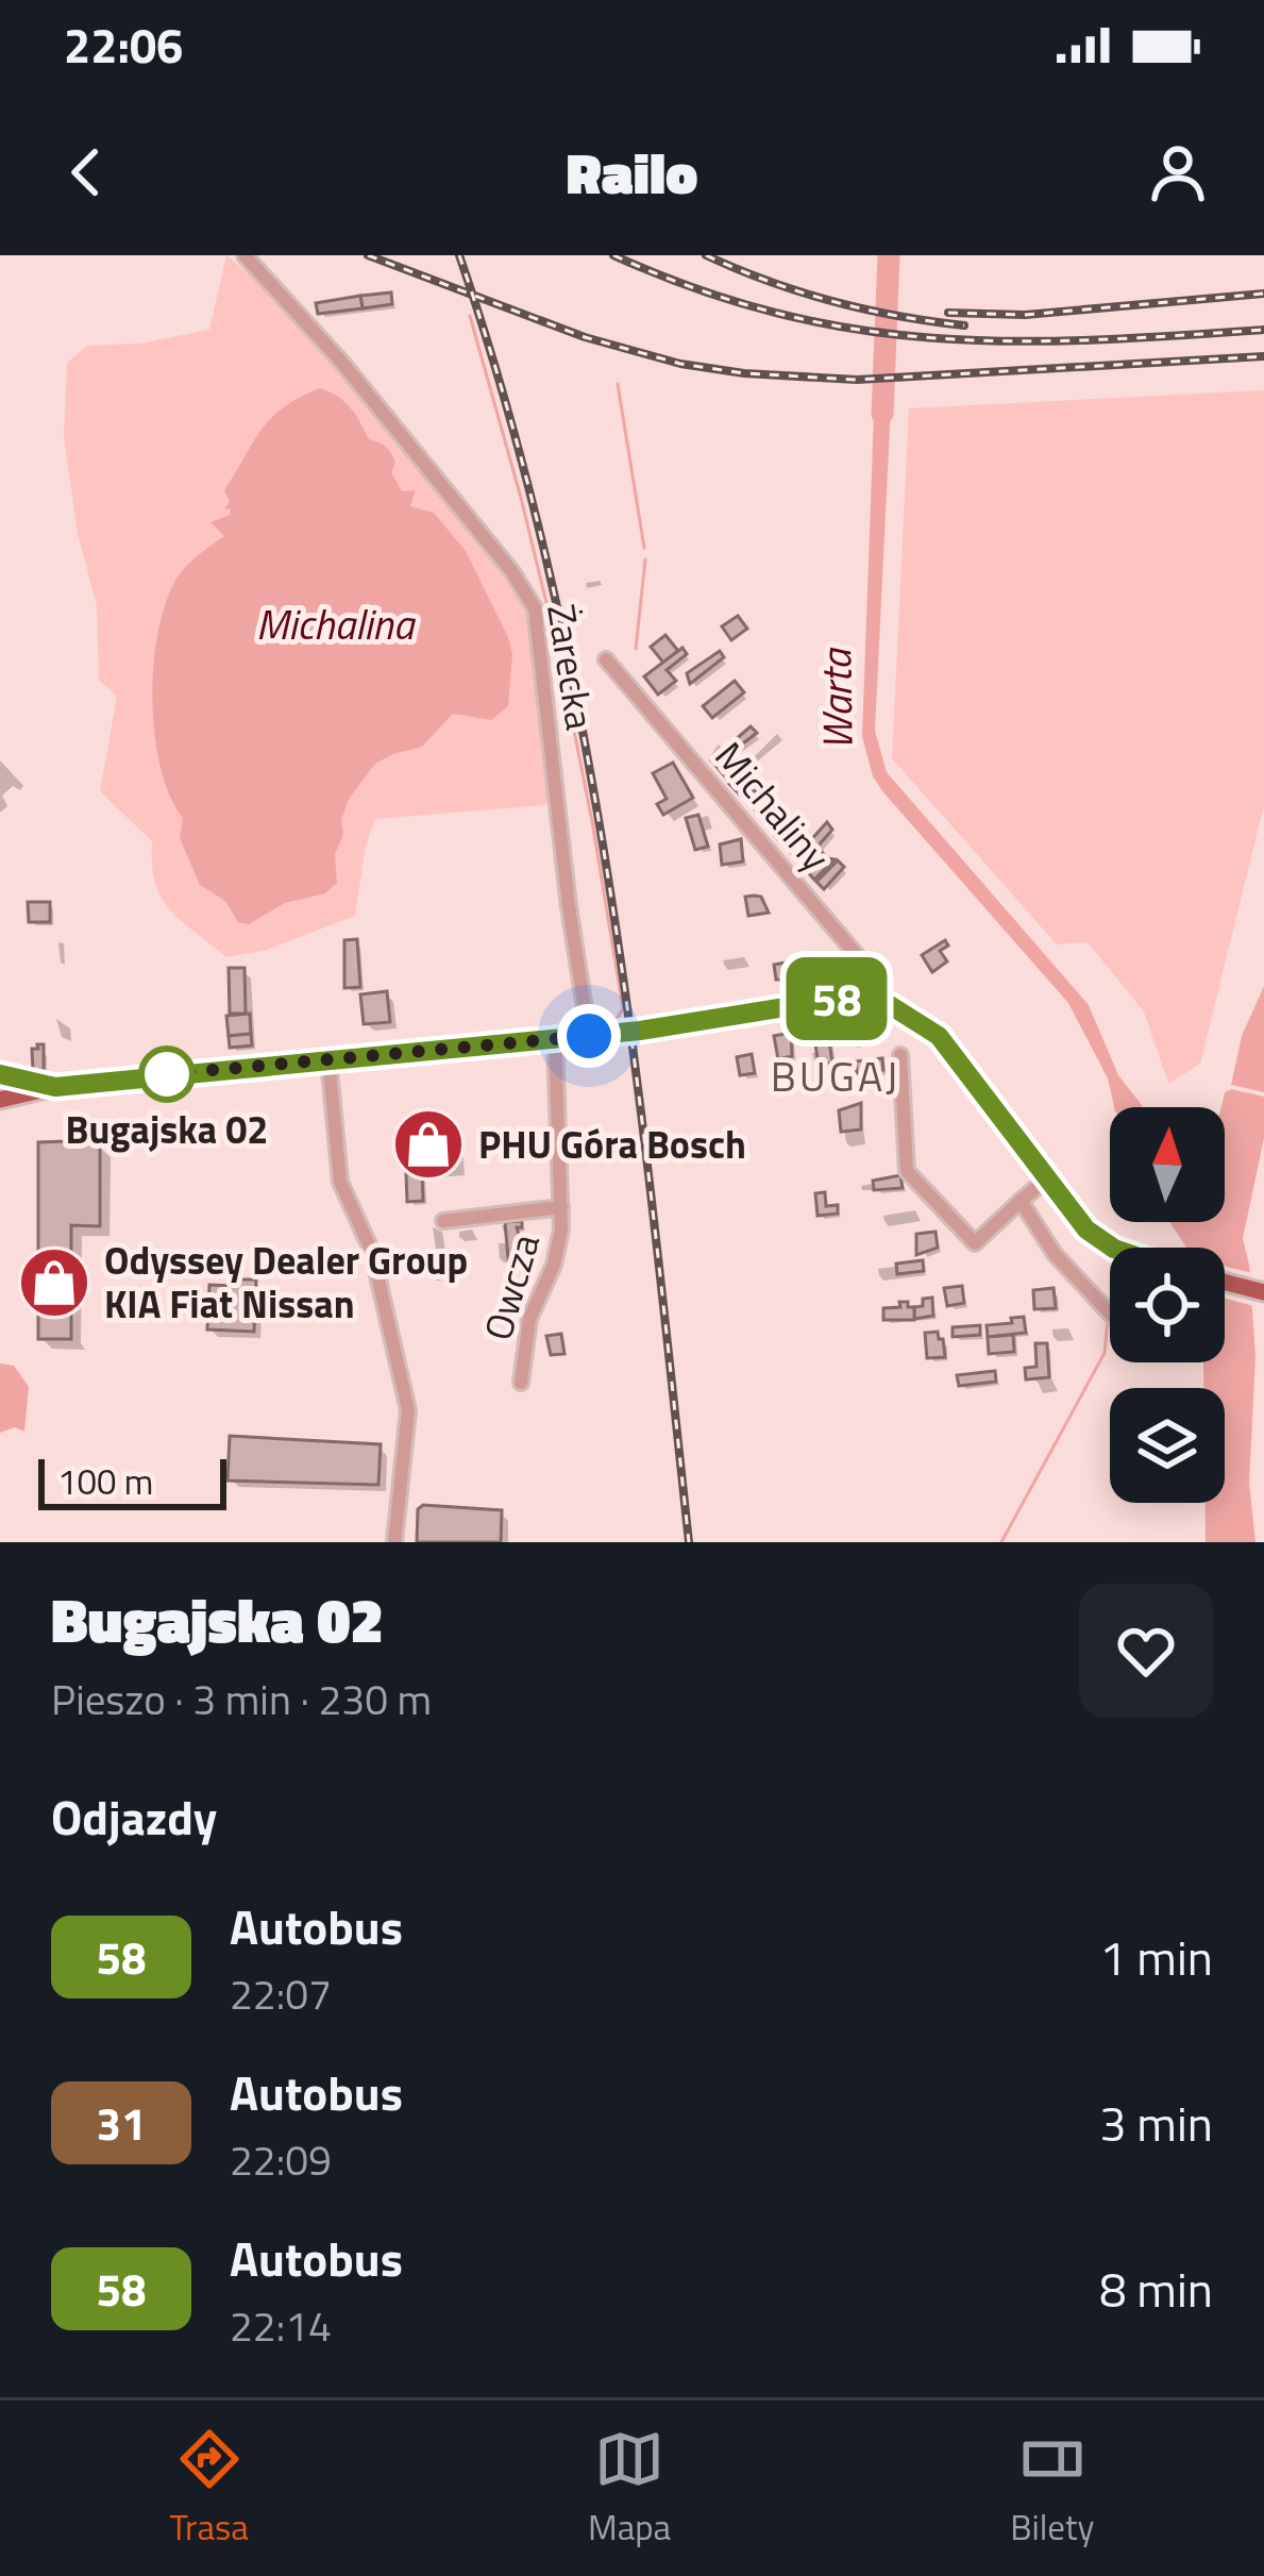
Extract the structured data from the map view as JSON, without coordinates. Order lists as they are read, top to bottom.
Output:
{
  "streets": {
    "street": ["Żarecka", "Michaliny", "Owcza"]
  },
  "districts": ["BUGAJ"],
  "water": ["Michalina", "Warta"],
  "places": {
    "other": ["Bugajska 02"],
    "shop": ["PHU Góra Bosch", "Odyssey Dealer Group KIA Fiat Nissan"]
  },
  "lines": ["bus line 58"],
  "scale_bar": "100 m",
  "north": "top",
  "page": {
    "status": "22:06",
    "header": "Railo",
    "on_map": "58",
    "scale": "100 m",
    "heading": [
      ["Bugajska 02", "Pieszo · 3 min · 230 m"],
      "Odjazdy"
    ],
    "list": [
      {
        "mark": "58",
        "name": "Autobus",
        "note": "22:07",
        "value": "1 min"
      },
      {
        "mark": "31",
        "name": "Autobus",
        "note": "22:09",
        "value": "3 min"
      },
      {
        "mark": "58",
        "name": "Autobus",
        "note": "22:14",
        "value": "8 min"
      }
    ],
    "tabs": ["Trasa", "Mapa", "Bilety"]
  }
}
